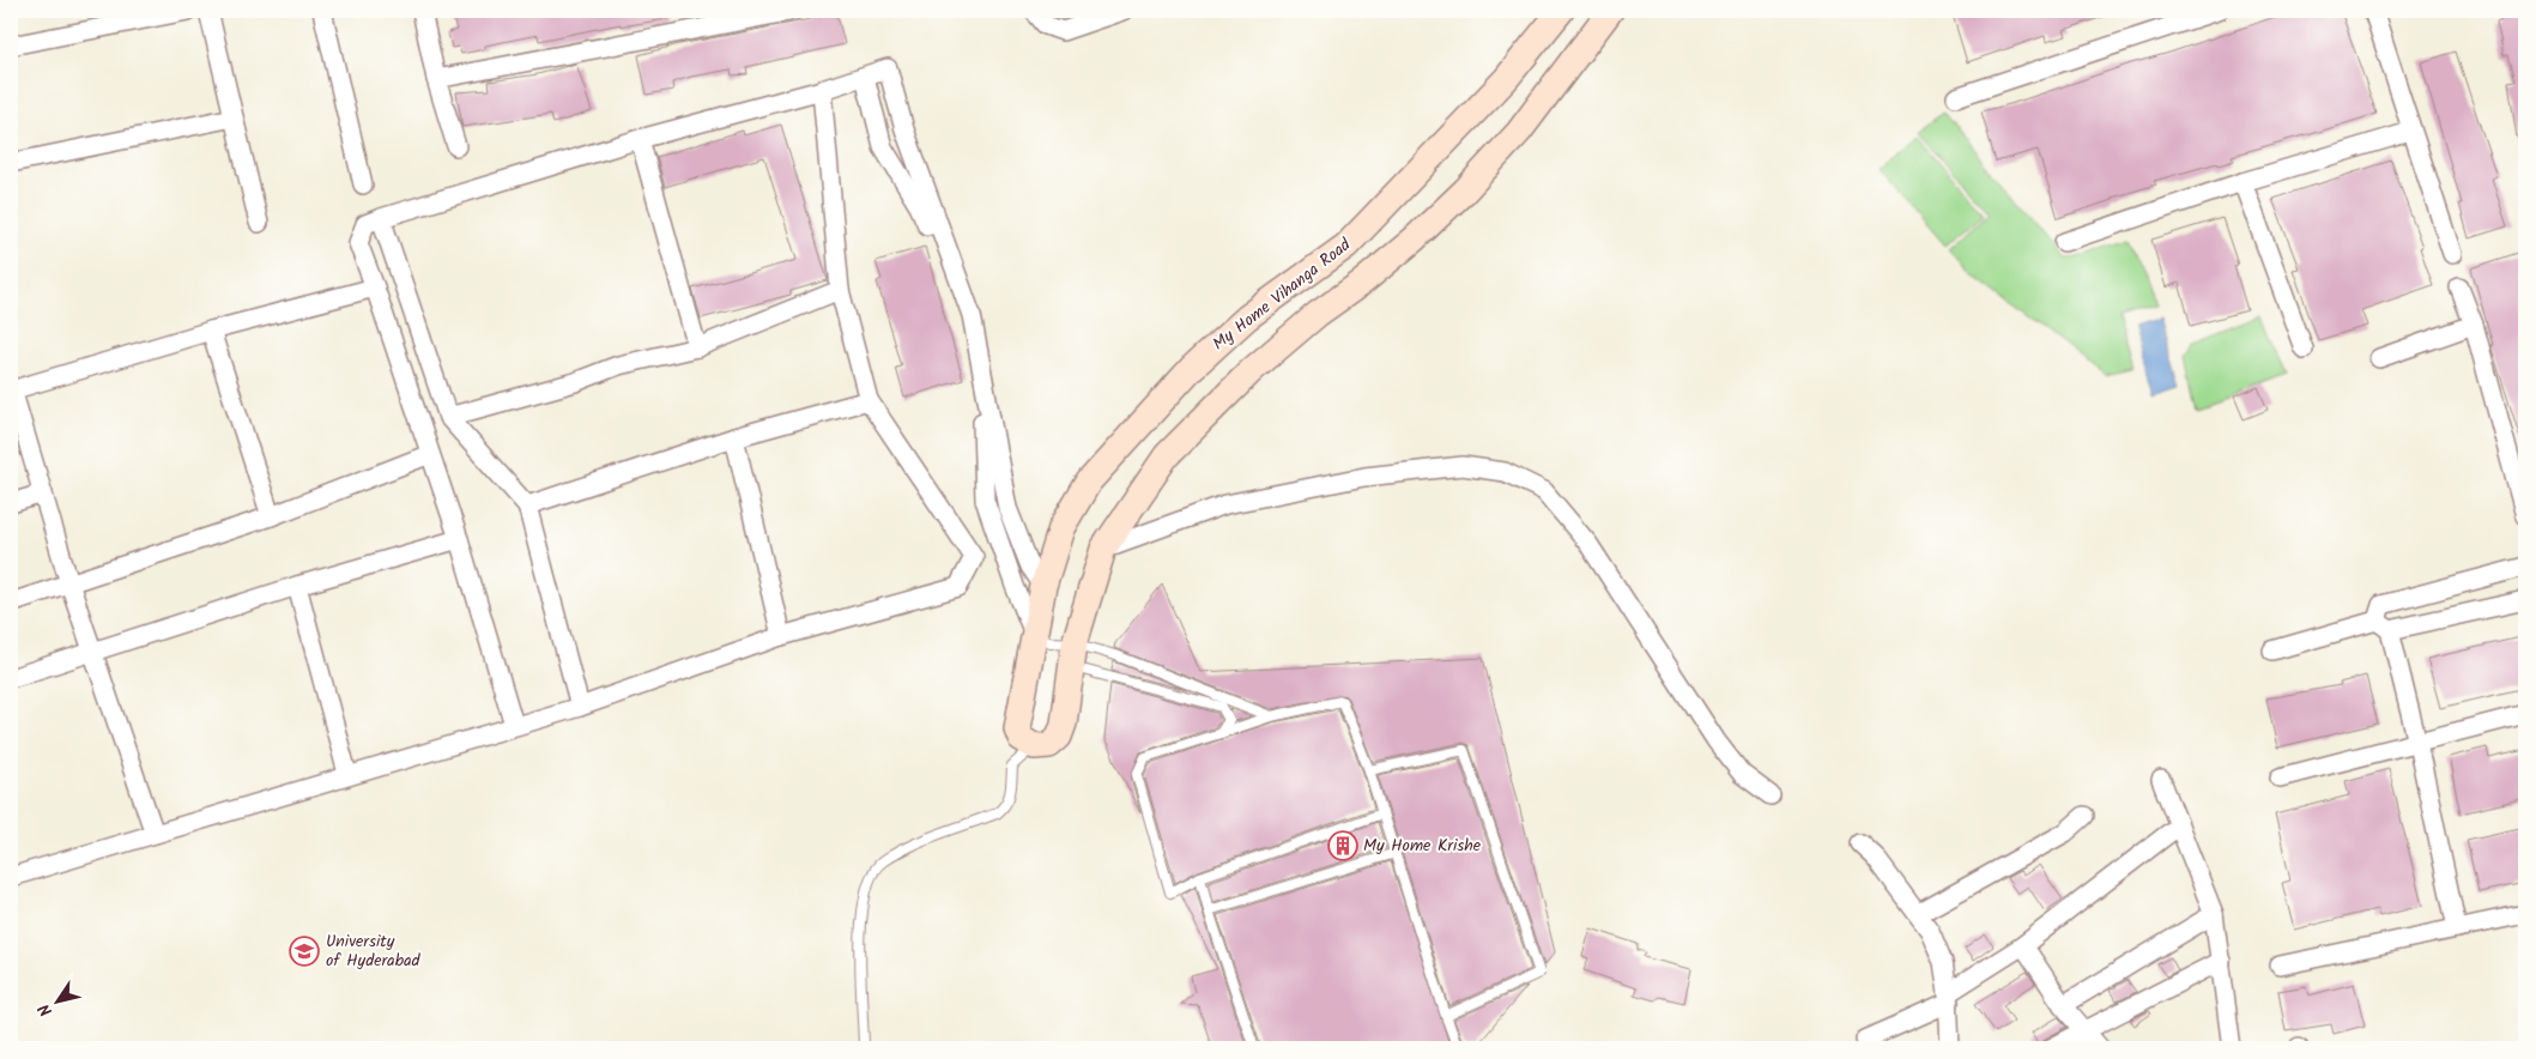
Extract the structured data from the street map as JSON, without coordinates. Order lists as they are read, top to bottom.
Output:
{
  "streets": {
    "street": ["My Home Vihanga Road"]
  },
  "places": {
    "building": ["My Home Krishe"],
    "school or university": ["University of Hyderabad"]
  },
  "north": "bottom left"
}
